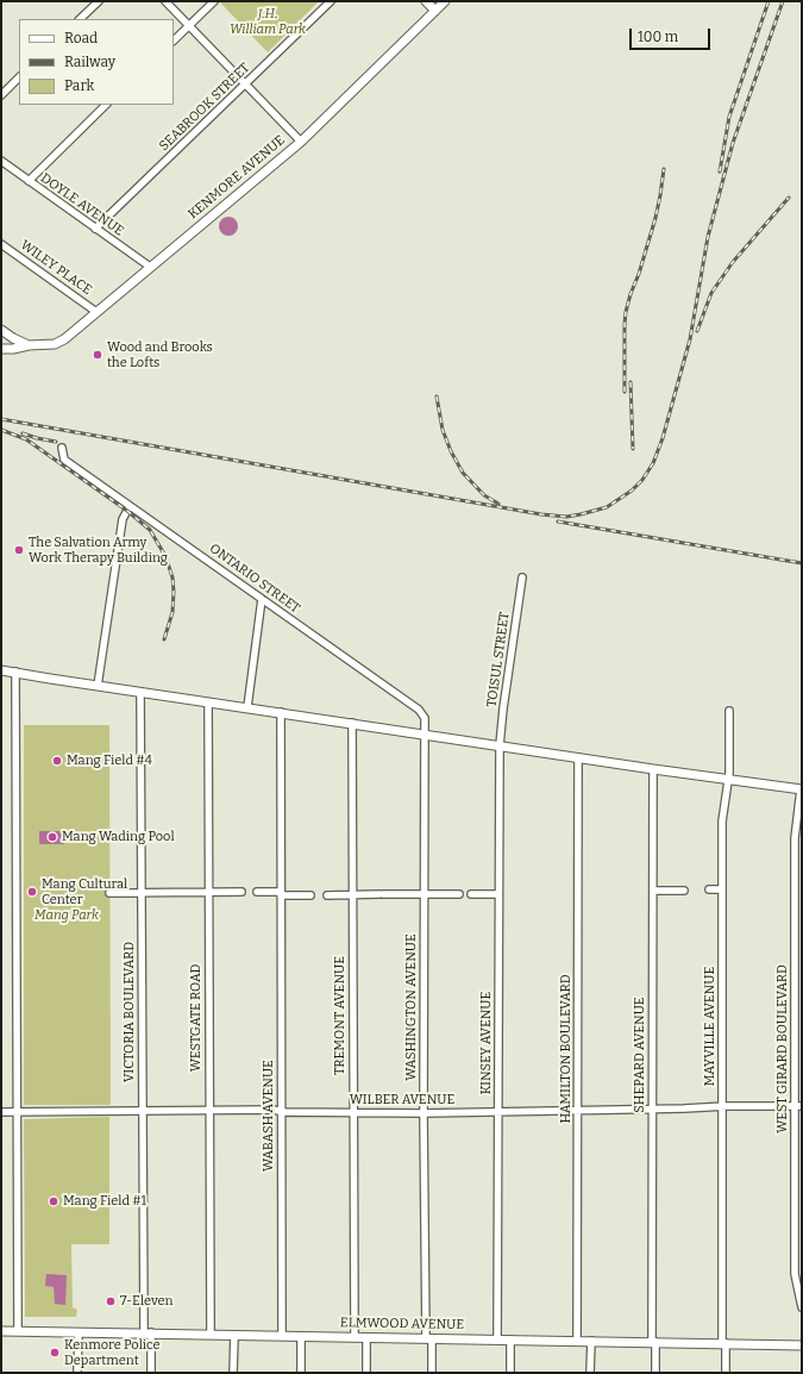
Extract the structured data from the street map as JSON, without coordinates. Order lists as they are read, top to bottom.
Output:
{
  "streets": {
    "street": [
      "SEABROOK STREET",
      "KENMORE AVENUE",
      "DOYLE AVENUE",
      "WILEY PLACE",
      "ONTARIO STREET",
      "TOISUL STREET",
      "WASHINGTON AVENUE",
      "VICTORIA BOULEVARD",
      "TREMONT AVENUE",
      "WESTGATE ROAD",
      "MAYVILLE AVENUE",
      "KINSEY AVENUE",
      "HAMILTON BOULEVARD",
      "WEST GIRARD BOULEVARD",
      "SHEPARD AVENUE",
      "WILBER AVENUE",
      "WABASH AVENUE",
      "ELMWOOD AVENUE"
    ]
  },
  "crossings": [
    ["SEABROOK STREET", "DOYLE AVENUE"],
    ["KENMORE AVENUE", "DOYLE AVENUE"],
    ["KENMORE AVENUE", "WILEY PLACE"],
    ["ONTARIO STREET", "WASHINGTON AVENUE"],
    ["TOISUL STREET", "KINSEY AVENUE"],
    ["WASHINGTON AVENUE", "WILBER AVENUE"],
    ["WASHINGTON AVENUE", "ELMWOOD AVENUE"],
    ["VICTORIA BOULEVARD", "WILBER AVENUE"],
    ["VICTORIA BOULEVARD", "ELMWOOD AVENUE"],
    ["TREMONT AVENUE", "WILBER AVENUE"],
    ["TREMONT AVENUE", "ELMWOOD AVENUE"],
    ["WESTGATE ROAD", "WILBER AVENUE"],
    ["WESTGATE ROAD", "ELMWOOD AVENUE"],
    ["MAYVILLE AVENUE", "WILBER AVENUE"],
    ["MAYVILLE AVENUE", "ELMWOOD AVENUE"],
    ["KINSEY AVENUE", "WILBER AVENUE"],
    ["KINSEY AVENUE", "ELMWOOD AVENUE"],
    ["HAMILTON BOULEVARD", "WILBER AVENUE"],
    ["HAMILTON BOULEVARD", "ELMWOOD AVENUE"],
    ["WEST GIRARD BOULEVARD", "WILBER AVENUE"],
    ["SHEPARD AVENUE", "WILBER AVENUE"],
    ["SHEPARD AVENUE", "ELMWOOD AVENUE"],
    ["WILBER AVENUE", "WABASH AVENUE"],
    ["WABASH AVENUE", "ELMWOOD AVENUE"]
  ],
  "parks": ["J.H. William Park", "Mang Park"],
  "places": [
    "Wood and Brooks the Lofts",
    "The Salvation Army Work Therapy Building",
    "Mang Field #4",
    "Mang Wading Pool",
    "Mang Cultural Center",
    "Mang Field #1",
    "7-Eleven",
    "Kenmore Police Department"
  ],
  "legend": ["Road", "Railway", "Park"],
  "scale_bar": "100 m"
}
